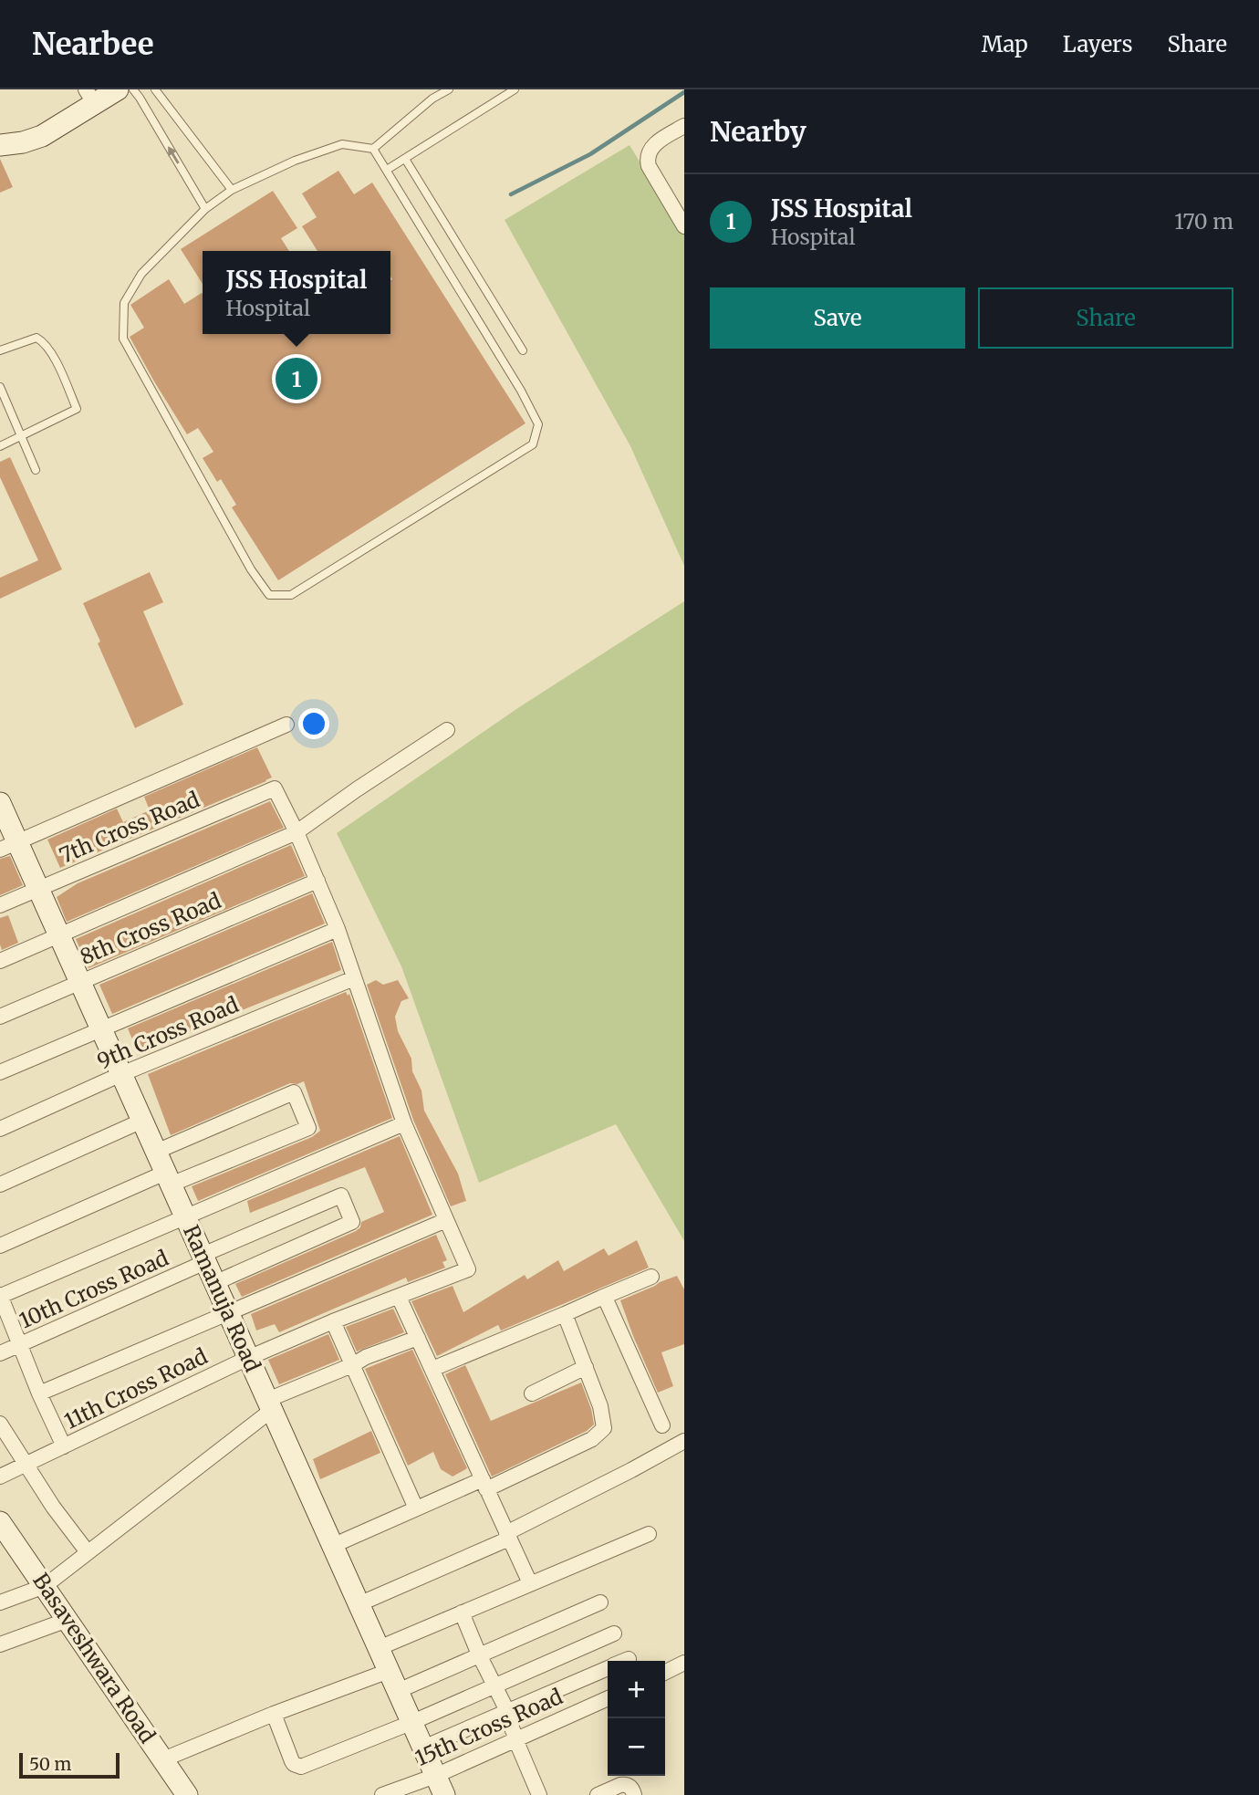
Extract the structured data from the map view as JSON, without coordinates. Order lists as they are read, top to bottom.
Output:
{
  "streets": {
    "street": [
      "7th Cross Road",
      "8th Cross Road",
      "9th Cross Road",
      "10th Cross Road",
      "Ramanuja Road",
      "11th Cross Road",
      "Basaveshwara Road",
      "15th Cross Road"
    ]
  },
  "crossings": [
    ["7th Cross Road", "Ramanuja Road"],
    ["8th Cross Road", "Ramanuja Road"],
    ["9th Cross Road", "Ramanuja Road"],
    ["10th Cross Road", "Ramanuja Road"],
    ["Ramanuja Road", "11th Cross Road"],
    ["Ramanuja Road", "15th Cross Road"]
  ],
  "scale_bar": "50 m",
  "page": {
    "header": "Nearbee",
    "nav": ["Map", "Layers", "Share"],
    "heading": "Nearby",
    "list": [
      {
        "mark": "1",
        "name": "JSS Hospital",
        "note": "Hospital",
        "value": "170 m"
      }
    ],
    "popup": ["JSS Hospital", "Hospital"],
    "buttons": ["Save", "Share"],
    "pins": "1",
    "map_buttons": ["+", "−"],
    "scale": "50 m"
  }
}
